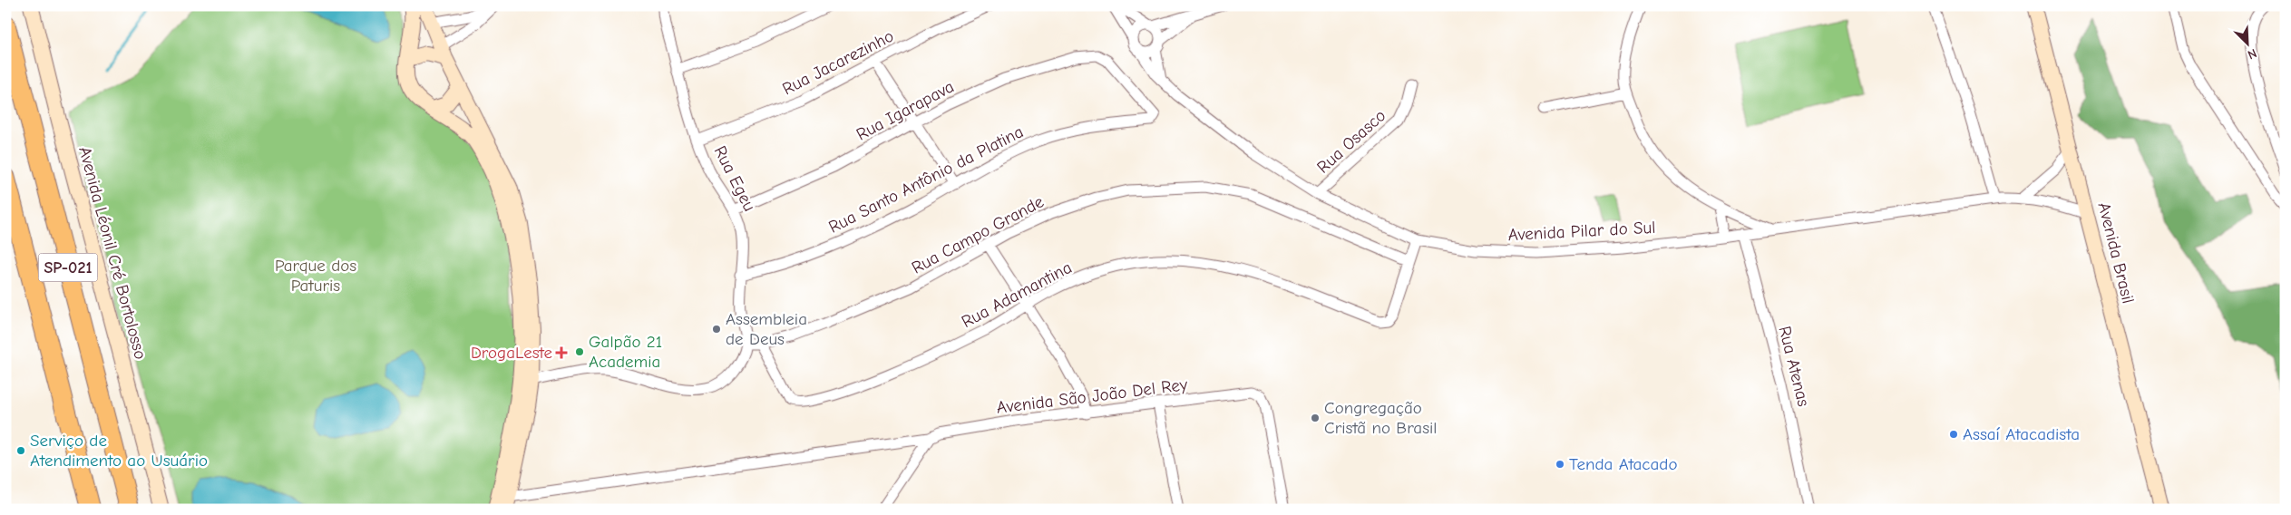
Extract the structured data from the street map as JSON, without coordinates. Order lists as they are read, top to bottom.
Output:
{
  "streets": {
    "highway": ["SP-021"],
    "main road": ["Avenida Léonil Cré Bortolosso", "Avenida Brasil"],
    "street": [
      "Rua Jacarezinho",
      "Rua Igarapava",
      "Rua Osasco",
      "Rua Egeu",
      "Rua Santo Antônio da Platina",
      "Avenida Pilar do Sul",
      "Rua Campo Grande",
      "Rua Adamantina",
      "Rua Atenas",
      "Avenida São João Del Rey"
    ]
  },
  "crossings": [
    ["Rua Jacarezinho", "Rua Egeu"],
    ["Rua Igarapava", "Rua Egeu"],
    ["Rua Igarapava", "Rua Santo Antônio da Platina"],
    ["Rua Osasco", "Avenida Pilar do Sul"],
    ["Rua Egeu", "Rua Santo Antônio da Platina"],
    ["Rua Egeu", "Rua Campo Grande"],
    ["Avenida Pilar do Sul", "Avenida Brasil"],
    ["Avenida Pilar do Sul", "Rua Atenas"],
    ["Rua Campo Grande", "Rua Adamantina"]
  ],
  "parks": ["Parque dos Paturis"],
  "places": {
    "other": [
      "Assembleia de Deus",
      "Galpão 21 Academia",
      "Congregação Cristã no Brasil",
      "Assaí Atacadista",
      "Serviço de Atendimento ao Usuário",
      "Tenda Atacado"
    ],
    "health": ["DrogaLeste"]
  },
  "north": "bottom right"
}
